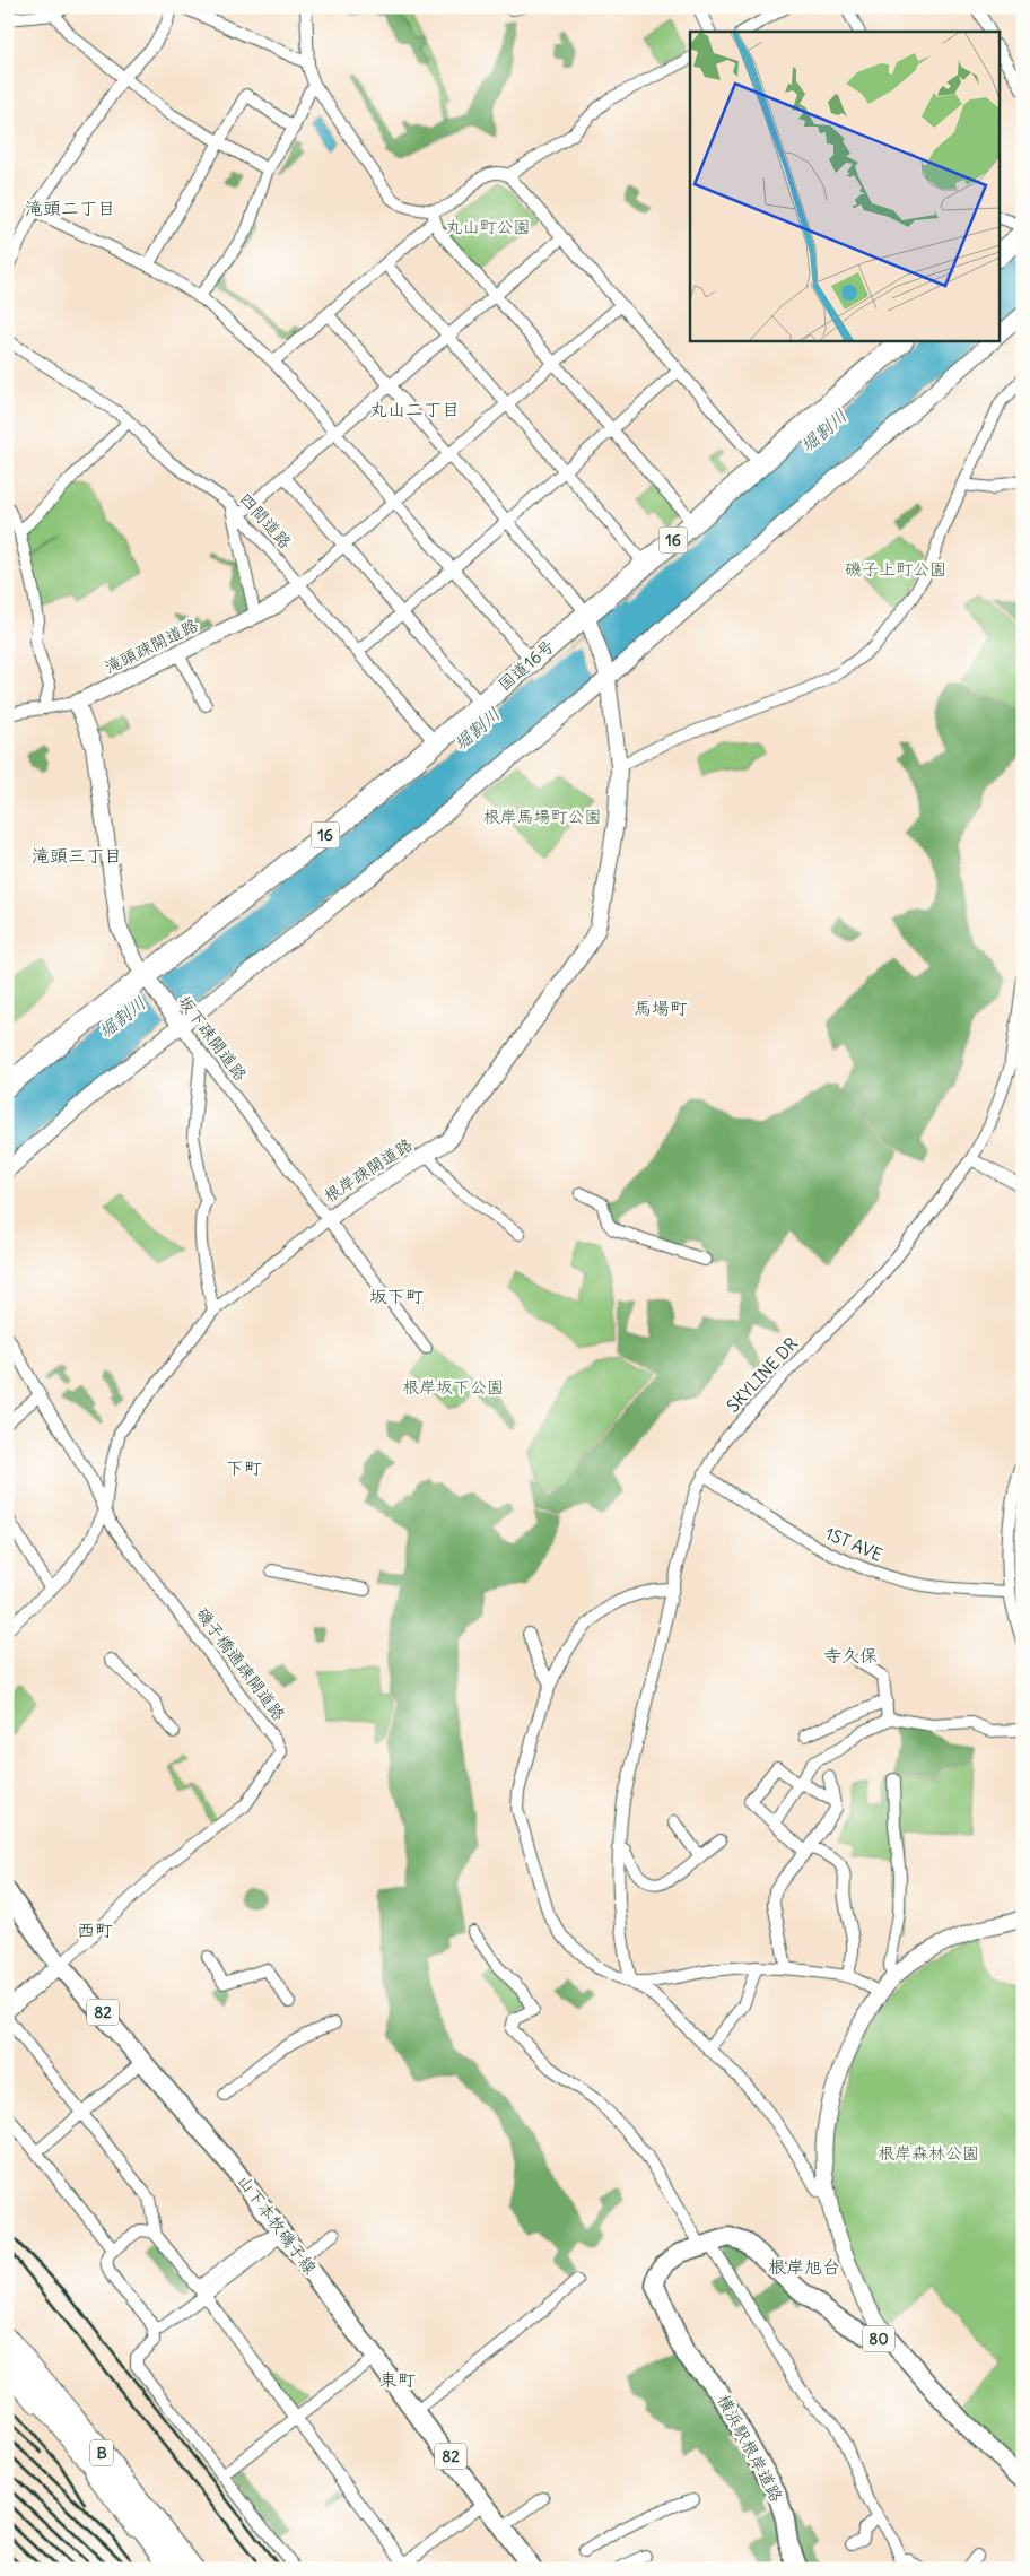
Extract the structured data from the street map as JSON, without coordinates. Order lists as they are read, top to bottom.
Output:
{
  "streets": {
    "highway": ["16", "国道16号", "B"],
    "main road": [
      "82",
      "山下本牧磯子線",
      "80",
      "横浜駅根岸道路"
    ],
    "street": [
      "四間道路",
      "滝頭疎開道路",
      "坂下疎開道路",
      "根岸疎開道路",
      "SKYLINE DR",
      "1ST AVE",
      "磯子橋通疎開道路"
    ]
  },
  "crossings": [
    ["四間道路", "滝頭疎開道路"],
    ["四間道路", "国道16号"],
    ["滝頭疎開道路", "坂下疎開道路"],
    ["国道16号", "坂下疎開道路"],
    ["国道16号", "根岸疎開道路"],
    ["坂下疎開道路", "根岸疎開道路"],
    ["根岸疎開道路", "磯子橋通疎開道路"],
    ["SKYLINE DR", "1ST AVE"],
    ["磯子橋通疎開道路", "山下本牧磯子線"],
    ["80", "横浜駅根岸道路"]
  ],
  "districts": [
    "滝頭二丁目",
    "丸山二丁目",
    "滝頭三丁目",
    "馬場町",
    "坂下町",
    "下町",
    "寺久保",
    "西町",
    "根岸旭台",
    "東町"
  ],
  "water": ["堀割川"],
  "parks": [
    "丸山町公園",
    "磯子上町公園",
    "根岸馬場町公園",
    "根岸坂下公園",
    "根岸森林公園"
  ]
}
